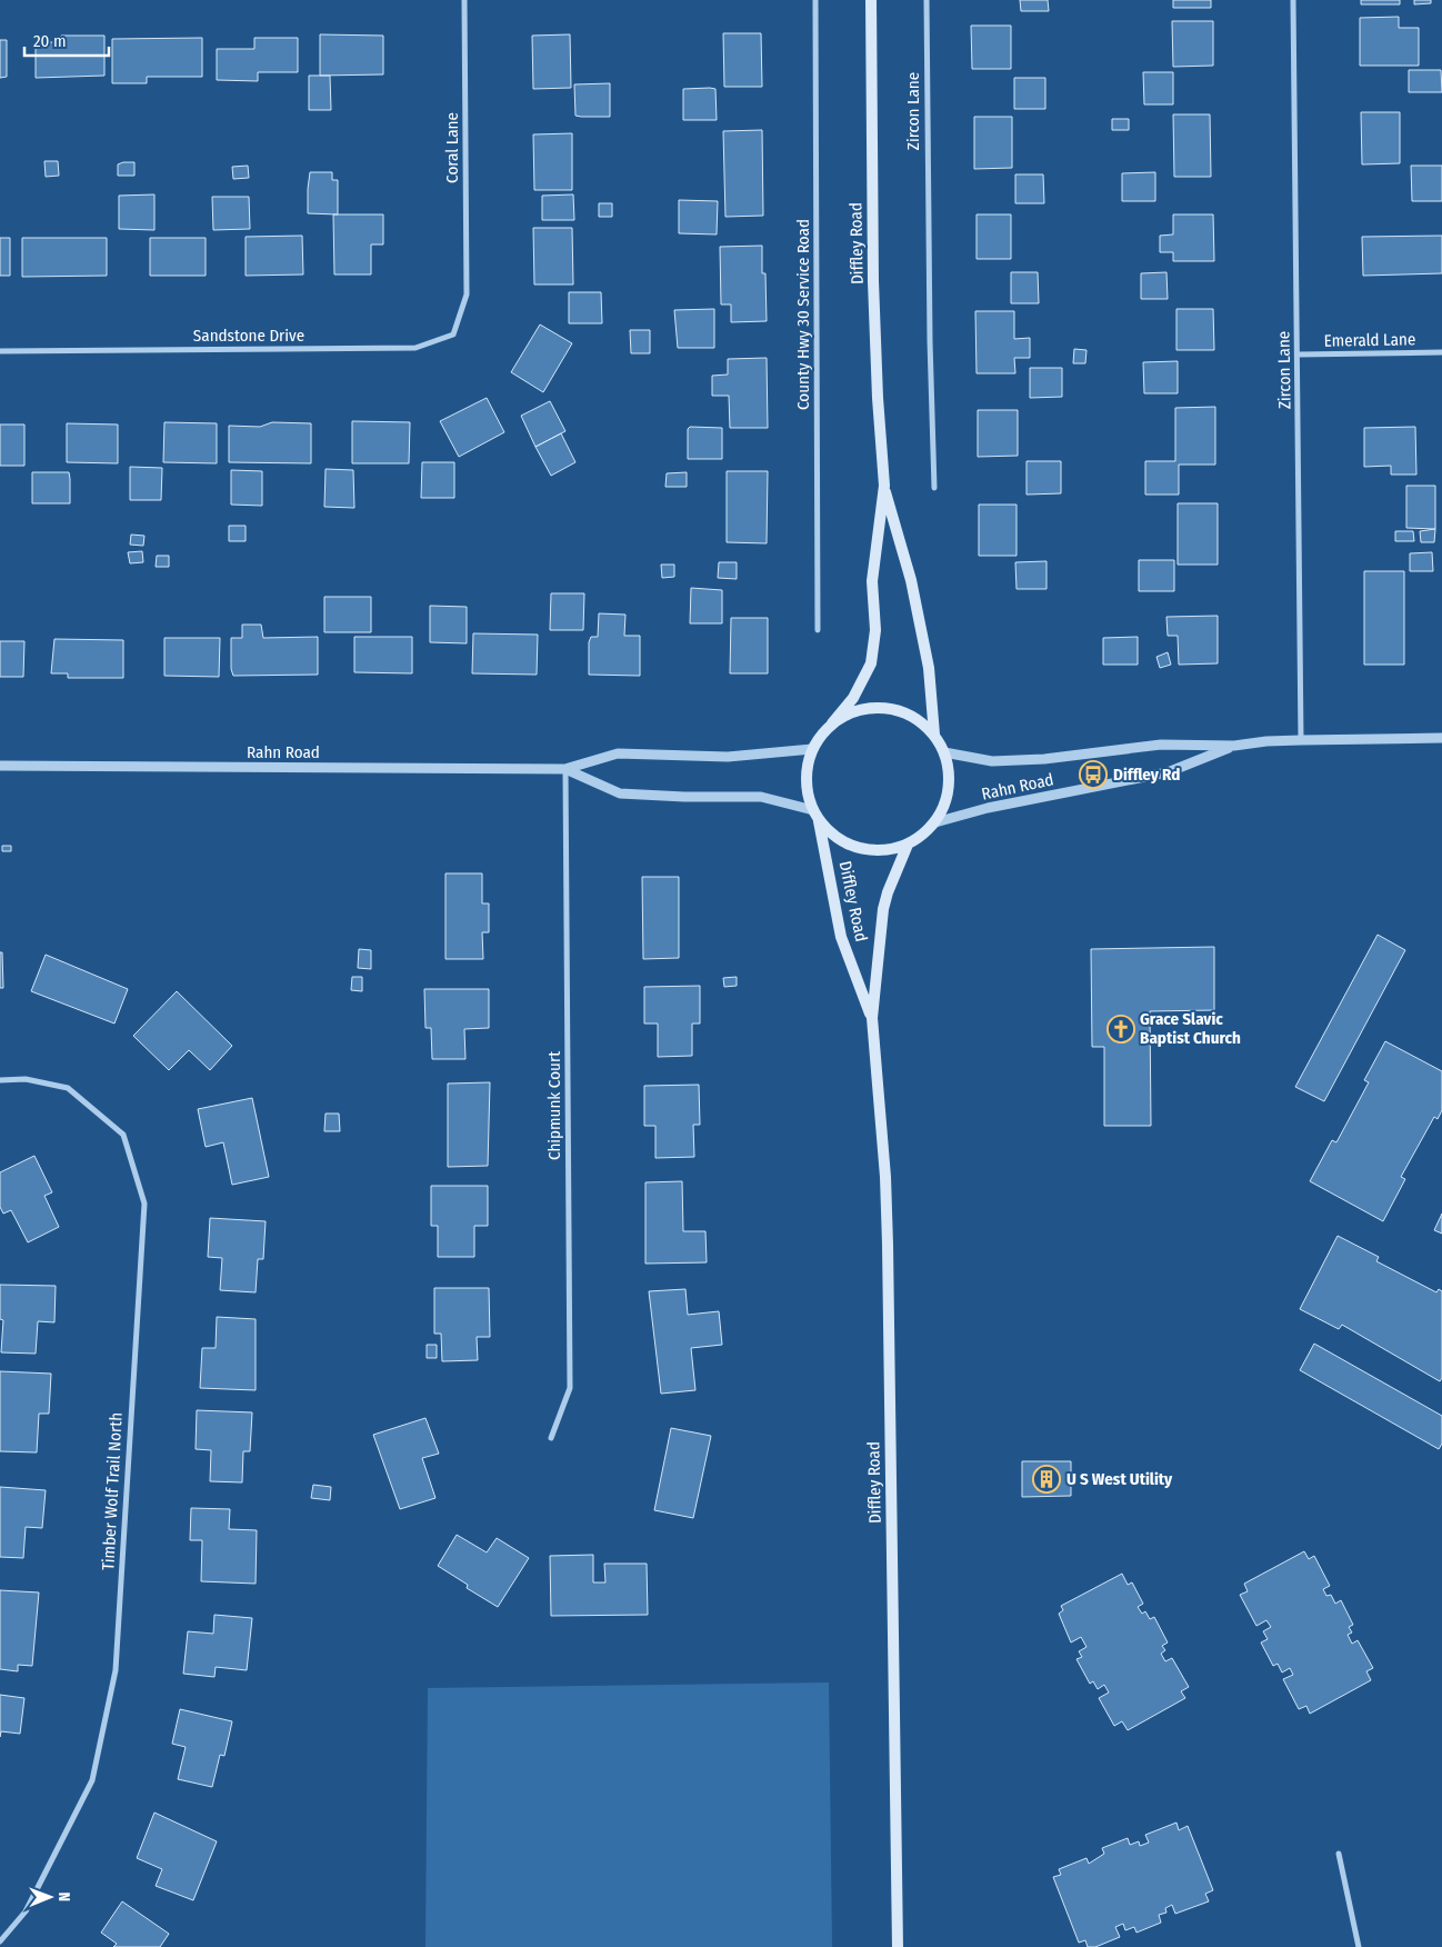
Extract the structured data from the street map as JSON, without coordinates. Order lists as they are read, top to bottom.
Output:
{
  "streets": {
    "main road": ["Diffley Road"],
    "street": [
      "Zircon Lane",
      "Coral Lane",
      "County Hwy 30 Service Road",
      "Sandstone Drive",
      "Emerald Lane",
      "Rahn Road",
      "Chipmunk Court",
      "Timber Wolf Trail North"
    ]
  },
  "crossings": [
    ["Zircon Lane", "Emerald Lane"],
    ["Zircon Lane", "Rahn Road"],
    ["Coral Lane", "Sandstone Drive"],
    ["Diffley Road", "Rahn Road"],
    ["Rahn Road", "Chipmunk Court"]
  ],
  "places": {
    "bus stop": ["Diffley Rd"],
    "church": ["Grace Slavic Baptist Church"],
    "building": ["U S West Utility"]
  },
  "scale_bar": "20 m",
  "north": "right"
}
